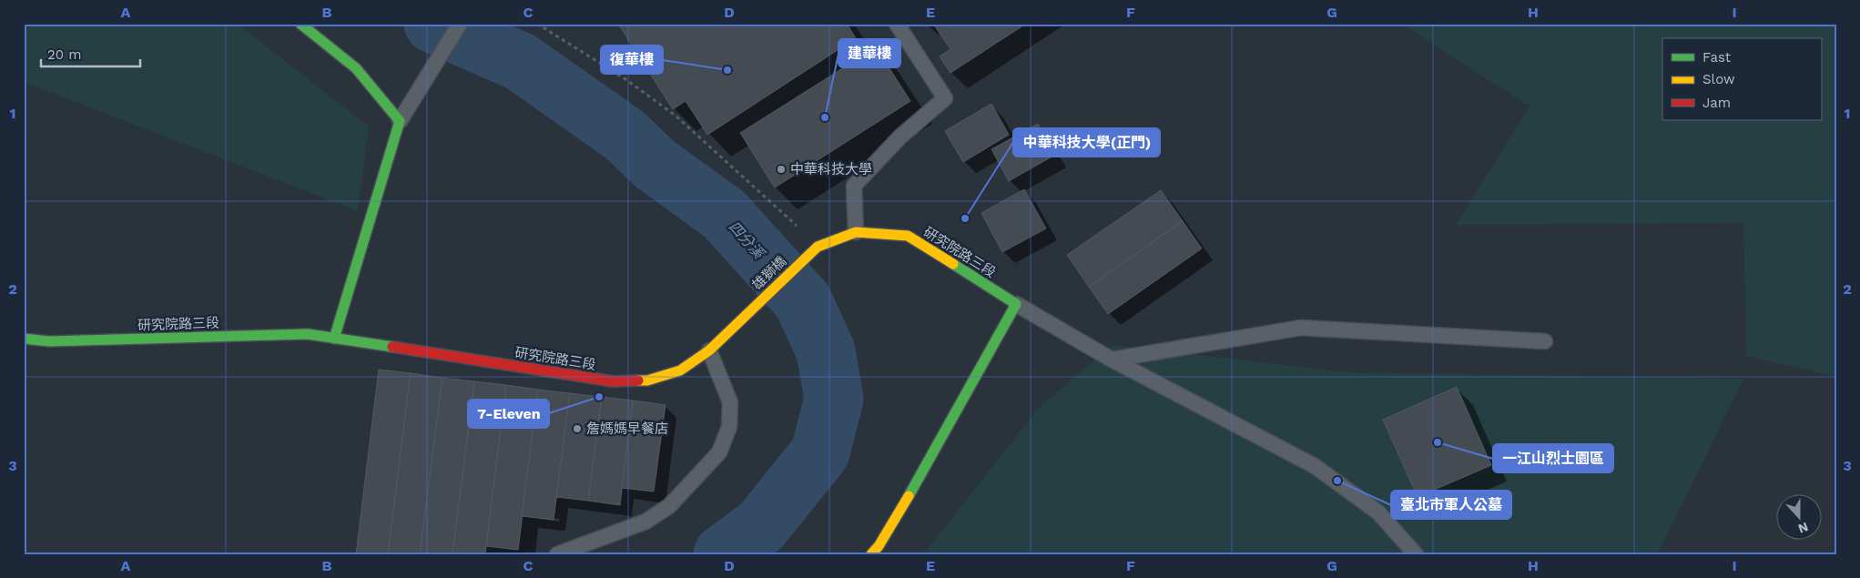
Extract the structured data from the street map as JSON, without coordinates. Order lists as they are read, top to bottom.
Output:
{
  "streets": {
    "street": ["研究院路三段", "雄獅橋"]
  },
  "crossings": [
    ["研究院路三段", "雄獅橋"]
  ],
  "water": ["四分溪"],
  "places": [
    "復華樓",
    "建華樓",
    "中華科技大學",
    "中華科技大學(正門)",
    "7-Eleven",
    "詹媽媽早餐店",
    "一江山烈士園區",
    "臺北市軍人公墓"
  ],
  "legend": ["Fast", "Slow", "Jam"],
  "scale_bar": "20 m",
  "north": "bottom",
  "grid": {
    "columns": [
      "A",
      "B",
      "C",
      "D",
      "E",
      "F",
      "G",
      "H",
      "I"
    ],
    "rows": ["1", "2", "3"]
  }
}
